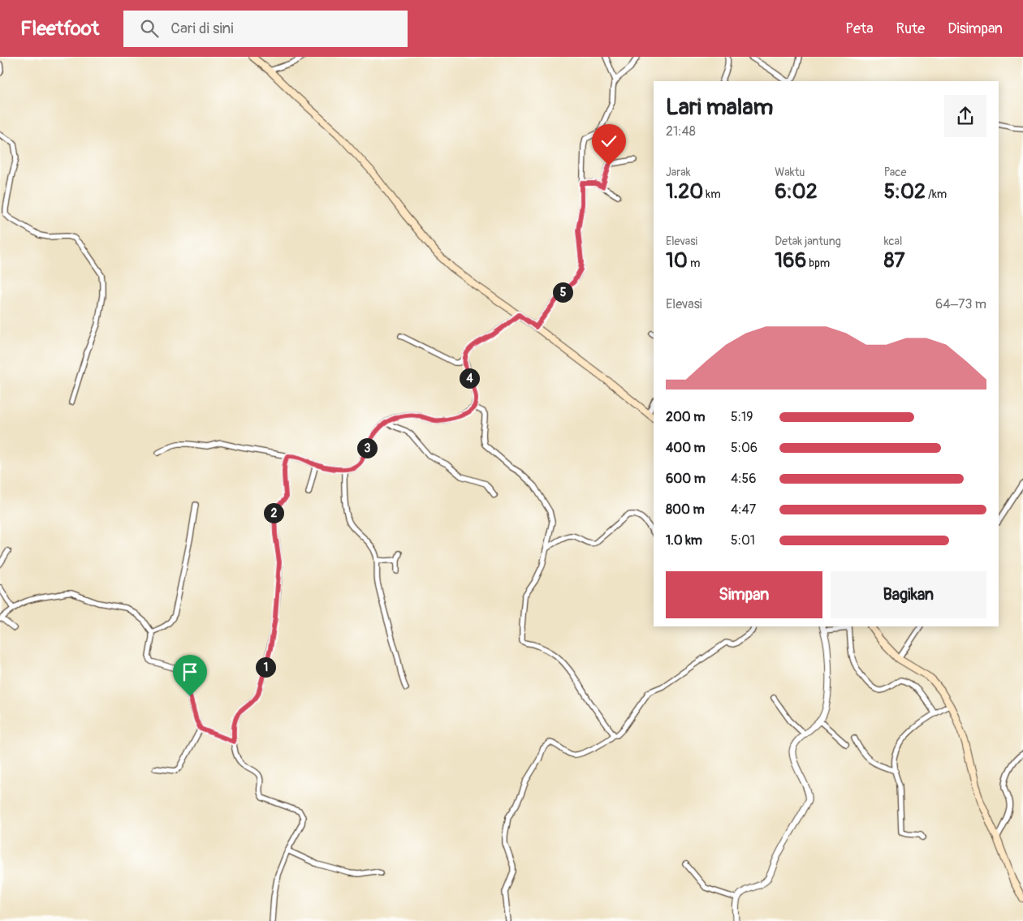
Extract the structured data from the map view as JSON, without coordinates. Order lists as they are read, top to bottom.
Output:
{
  "page": {
    "header": "Fleetfoot",
    "search": "Cari di sini",
    "nav": ["Peta", "Rute", "Disimpan"],
    "heading": ["Lari malam", "21:48"],
    "stats": [
      ["Jarak", "1.20 km"],
      ["Waktu", "6:02"],
      ["Pace", "5:02 /km"],
      ["Elevasi", "10 m"],
      ["Detak jantung", "166 bpm"],
      ["kcal", "87"]
    ],
    "pins": [
      "5",
      "4",
      "3",
      "2",
      "1"
    ],
    "chart": ["Elevasi", "64–73 m"],
    "list": [
      {
        "name": "200 m",
        "note": "5:19"
      },
      {
        "name": "400 m",
        "note": "5:06"
      },
      {
        "name": "600 m",
        "note": "4:56"
      },
      {
        "name": "800 m",
        "note": "4:47"
      },
      {
        "name": "1.0 km",
        "note": "5:01"
      }
    ],
    "buttons": ["Simpan", "Bagikan"]
  }
}
